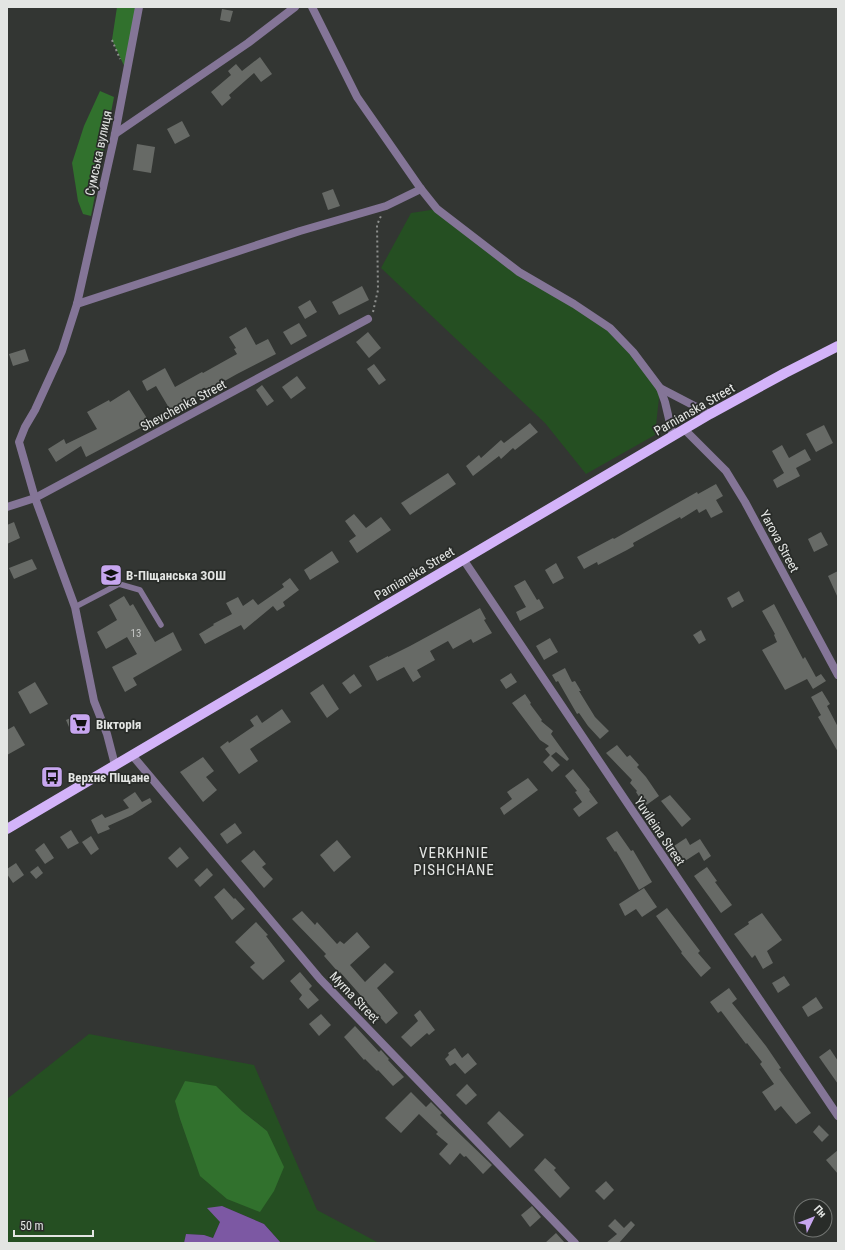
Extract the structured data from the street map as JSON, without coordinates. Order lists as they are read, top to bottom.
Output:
{
  "streets": {
    "main road": ["Parnianska Street"],
    "street": [
      "Сумська вулиця",
      "Shevchenka Street",
      "Yarova Street",
      "Yuvileina Street",
      "Myrna Street"
    ]
  },
  "crossings": [
    ["Сумська вулиця", "Shevchenka Street"],
    ["Сумська вулиця", "Parnianska Street"],
    ["Parnianska Street", "Yarova Street"],
    ["Parnianska Street", "Yuvileina Street"],
    ["Parnianska Street", "Myrna Street"]
  ],
  "districts": ["VERKHNIE PISHCHANE"],
  "places": {
    "school or university": ["В-Піщанська ЗОШ"],
    "supermarket": ["Вікторія"],
    "bus stop": ["Верхнє Піщане"]
  },
  "house_numbers": ["13"],
  "scale_bar": "50 m",
  "north": "top right"
}
